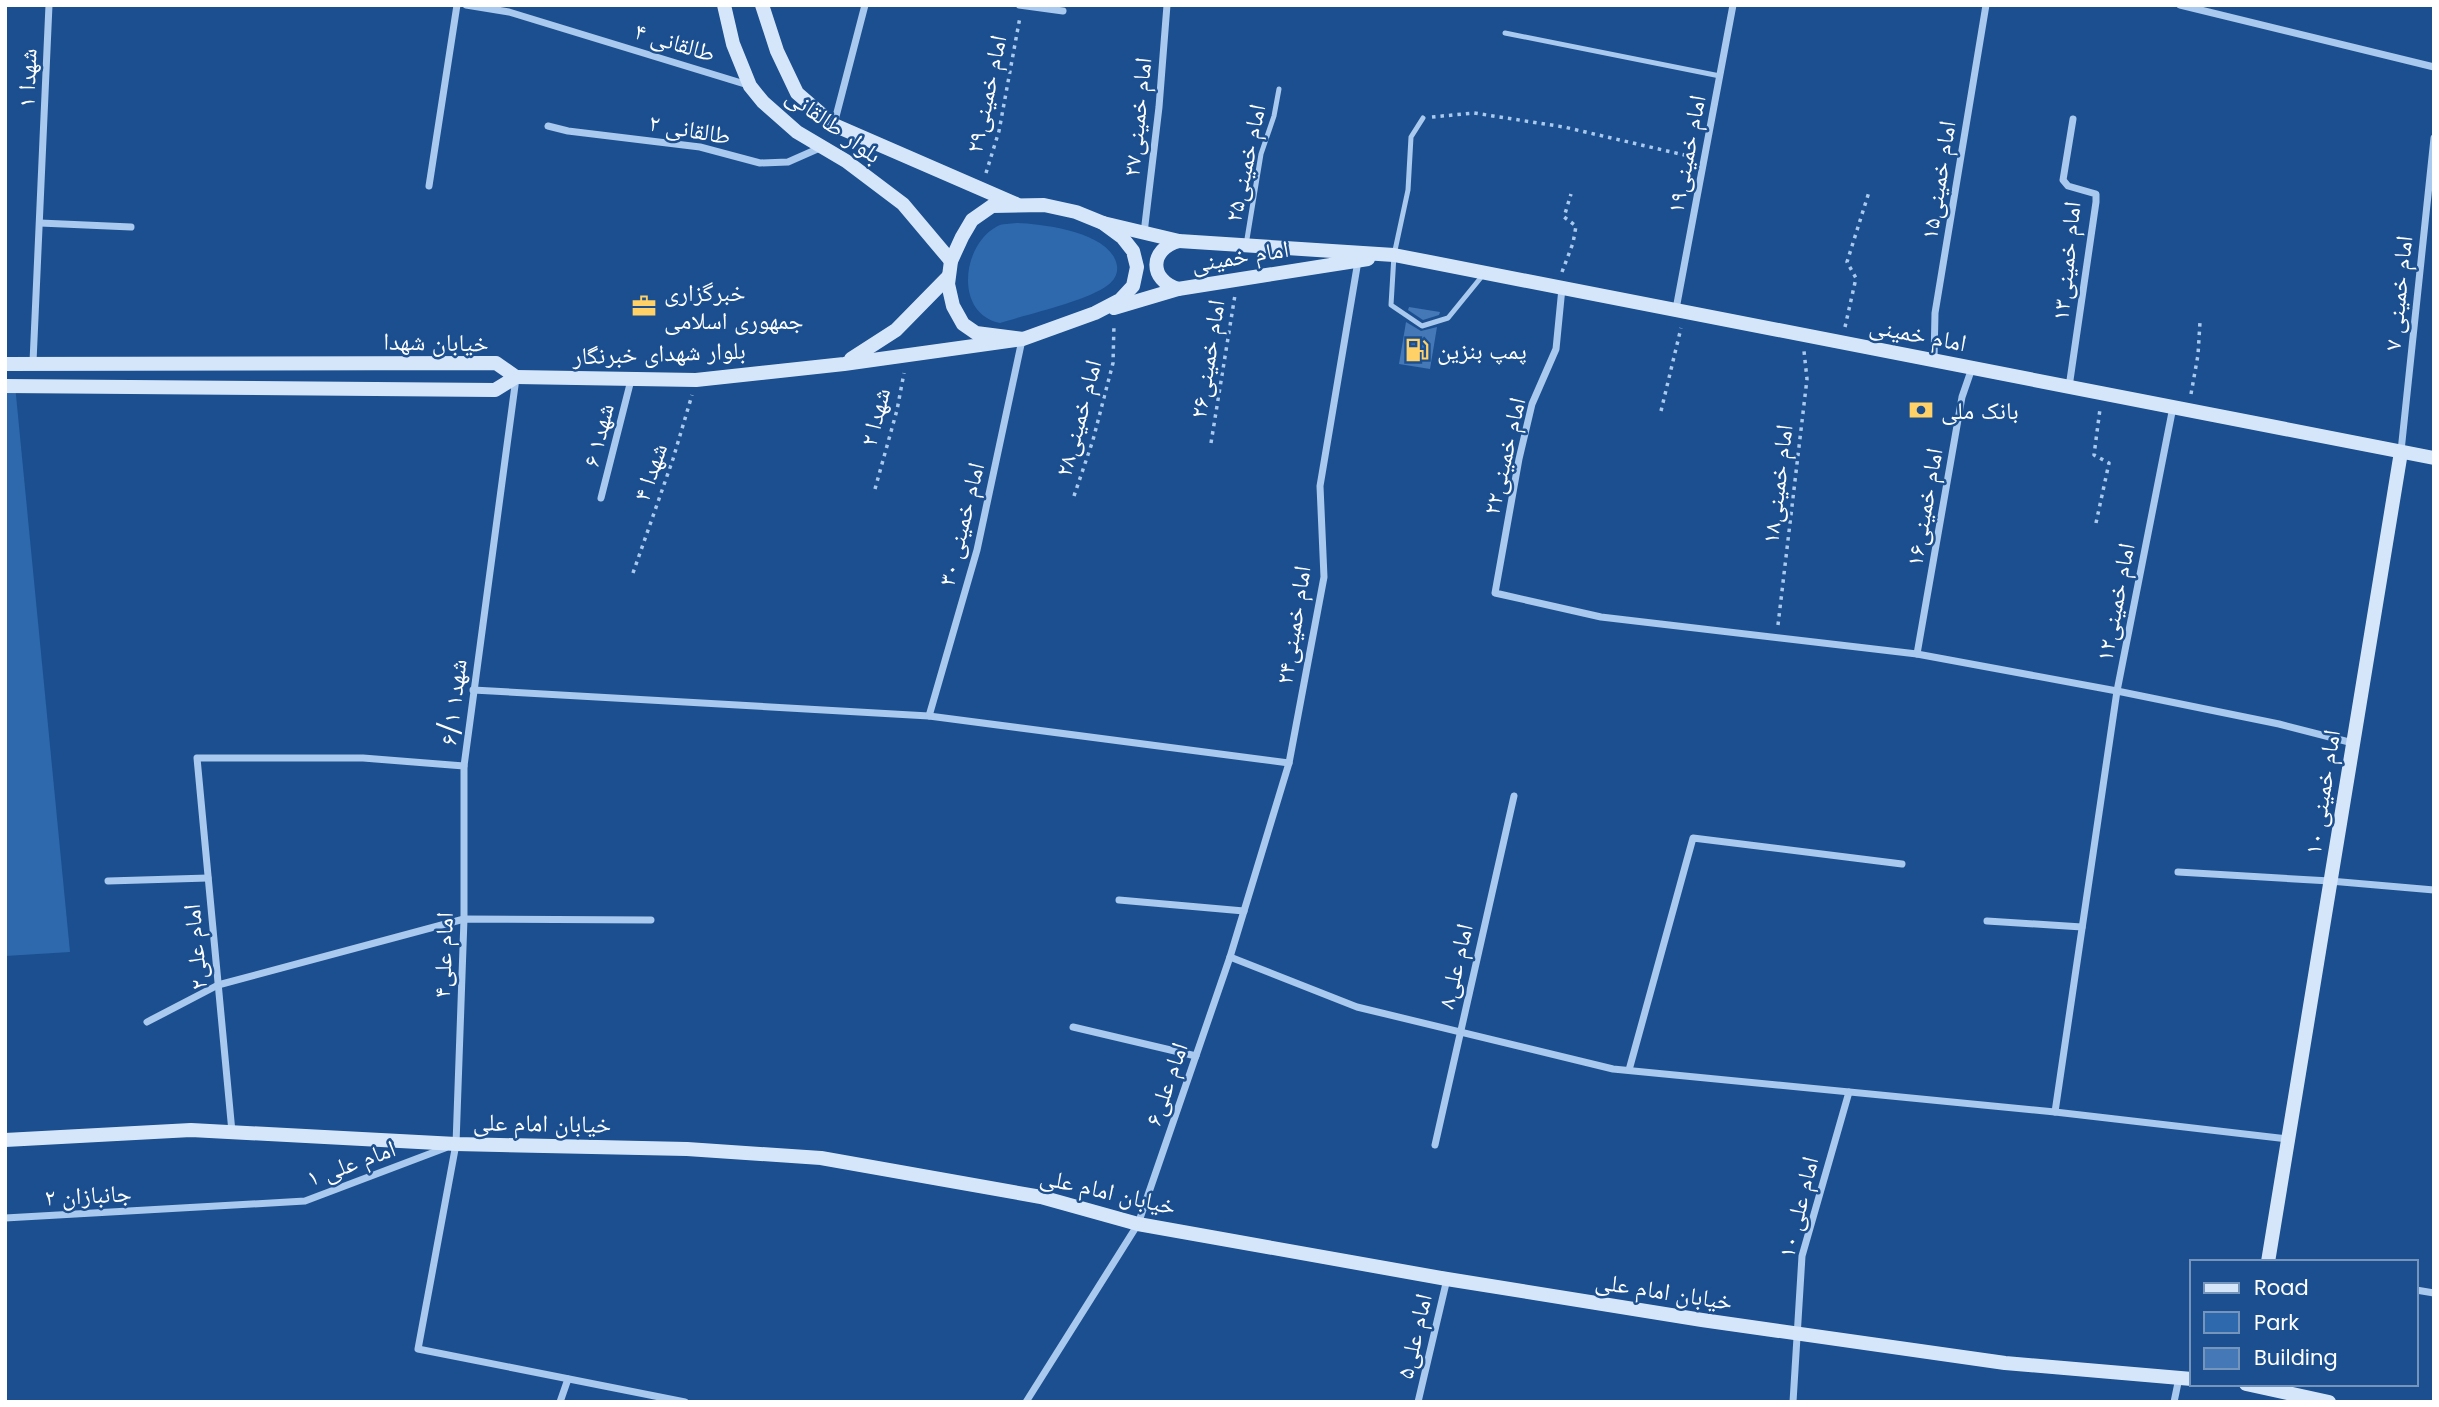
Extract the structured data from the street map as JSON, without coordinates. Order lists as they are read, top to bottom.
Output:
{
  "streets": {
    "main road": [
      "بلوار طالقانی",
      "امام خمینی",
      "خیابان شهدا",
      "بلوار شهدای خبرنگار",
      "امام خمینی ۱۰",
      "خیابان امام علی"
    ],
    "street": [
      "طالقانی ۴",
      "شهدا ۱",
      "امام خمینی۲۷",
      "طالقانی ۲",
      "امام خمینی۱۹",
      "امام خمینی۱۵",
      "امام خمینی۱۳",
      "امام خمینی ۷",
      "شهد۱ ۶",
      "امام خمینی۲۲",
      "امام خمینی۱۶",
      "امام خمینی ۳۰",
      "امام خمینی۱۲",
      "امام خمینی۲۴",
      "شهد۱ ۶/۱",
      "امام علی۲",
      "امام علی۴",
      "امام علی۸",
      "امام علی۶",
      "امام علی ۱",
      "جانبازان ۲",
      "امام علی ۱۰",
      "امام علی۵"
    ],
    "lane": ["امام خمینی۲۵"],
    "path": [
      "امام خمینی۲۹",
      "امام خمینی۲۶",
      "شهدا ۲",
      "امام خمینی۲۸",
      "شهدا ۴",
      "امام خمینی۱۸"
    ]
  },
  "crossings": [
    ["طالقانی ۴", "بلوار طالقانی"],
    ["شهدا ۱", "خیابان شهدا"],
    ["امام خمینی۲۹", "بلوار طالقانی"],
    ["امام خمینی۲۷", "امام خمینی"],
    ["بلوار طالقانی", "طالقانی ۲"],
    ["بلوار طالقانی", "امام خمینی"],
    ["بلوار طالقانی", "بلوار شهدای خبرنگار"],
    ["بلوار طالقانی", "امام خمینی ۳۰"],
    ["امام خمینی۱۹", "امام خمینی"],
    ["امام خمینی۲۵", "امام خمینی"],
    ["امام خمینی۱۵", "امام خمینی"],
    ["امام خمینی", "امام خمینی۱۳"],
    ["امام خمینی", "امام خمینی ۷"],
    ["امام خمینی", "بلوار شهدای خبرنگار"],
    ["امام خمینی", "امام خمینی۲۶"],
    ["امام خمینی", "امام خمینی۲۸"],
    ["امام خمینی", "امام خمینی۲۲"],
    ["امام خمینی", "امام خمینی۱۸"],
    ["امام خمینی", "امام خمینی۱۶"],
    ["امام خمینی", "امام خمینی ۳۰"],
    ["امام خمینی", "امام خمینی۱۲"],
    ["امام خمینی", "امام خمینی۲۴"],
    ["امام خمینی", "امام خمینی ۱۰"],
    ["امام خمینی ۷", "امام خمینی ۱۰"],
    ["خیابان شهدا", "بلوار شهدای خبرنگار"],
    ["خیابان شهدا", "شهد۱ ۶/۱"],
    ["بلوار شهدای خبرنگار", "شهدا ۲"],
    ["بلوار شهدای خبرنگار", "شهد۱ ۶"],
    ["بلوار شهدای خبرنگار", "شهدا ۴"],
    ["بلوار شهدای خبرنگار", "امام خمینی ۳۰"],
    ["بلوار شهدای خبرنگار", "شهد۱ ۶/۱"],
    ["امام خمینی۲۲", "امام خمینی۱۸"],
    ["امام خمینی۱۲", "امام خمینی ۱۰"],
    ["امام خمینی۲۴", "امام علی۶"],
    ["شهد۱ ۶/۱", "امام علی۲"],
    ["شهد۱ ۶/۱", "امام علی۴"],
    ["امام علی۲", "خیابان امام علی"],
    ["امام علی۴", "خیابان امام علی"],
    ["امام علی۴", "امام علی ۱"],
    ["امام علی۶", "خیابان امام علی"],
    ["خیابان امام علی", "امام علی ۱"],
    ["خیابان امام علی", "امام علی ۱۰"],
    ["خیابان امام علی", "امام علی۵"],
    ["امام علی ۱", "جانبازان ۲"]
  ],
  "places": {
    "office": ["خبرگزاری جمهوری اسلامی"],
    "fuel station": ["پمپ بنزین"],
    "bank": ["بانک ملی"]
  },
  "legend": ["Road", "Park", "Building"]
}
